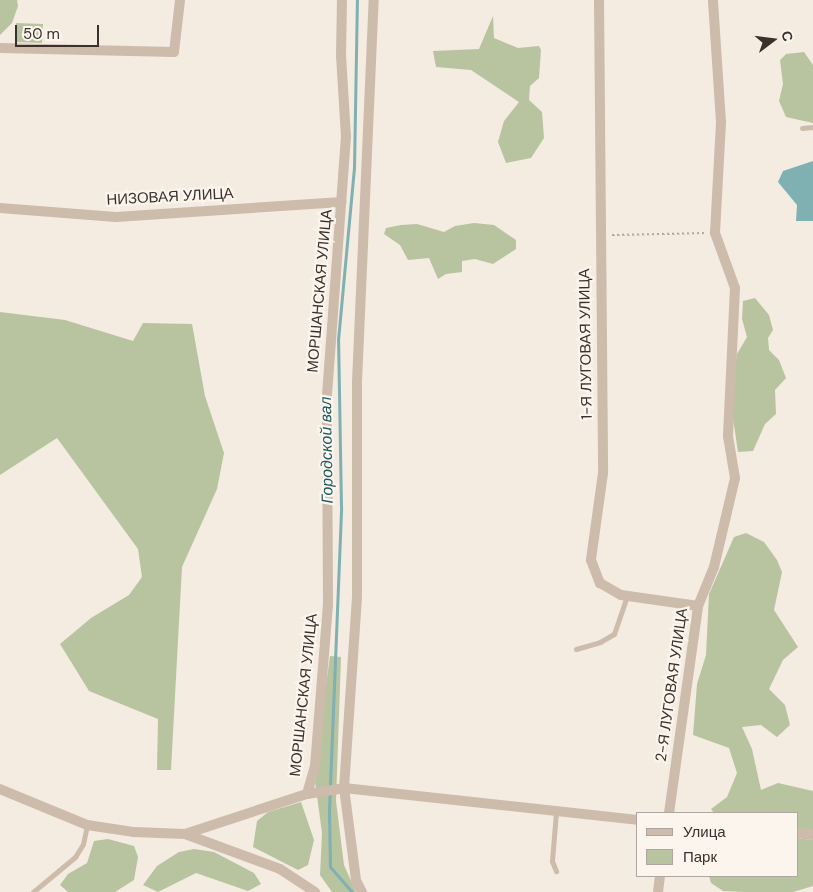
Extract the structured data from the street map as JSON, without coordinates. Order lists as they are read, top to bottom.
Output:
{
  "streets": {
    "street": [
      "НИЗОВАЯ УЛИЦА",
      "МОРШАНСКАЯ УЛИЦА",
      "1-Я ЛУГОВАЯ УЛИЦА",
      "2-Я ЛУГОВАЯ УЛИЦА"
    ]
  },
  "crossings": [
    ["НИЗОВАЯ УЛИЦА", "МОРШАНСКАЯ УЛИЦА"],
    ["1-Я ЛУГОВАЯ УЛИЦА", "2-Я ЛУГОВАЯ УЛИЦА"]
  ],
  "water": ["Городской вал"],
  "legend": ["Улица", "Парк"],
  "scale_bar": "50 m",
  "north": "right"
}
